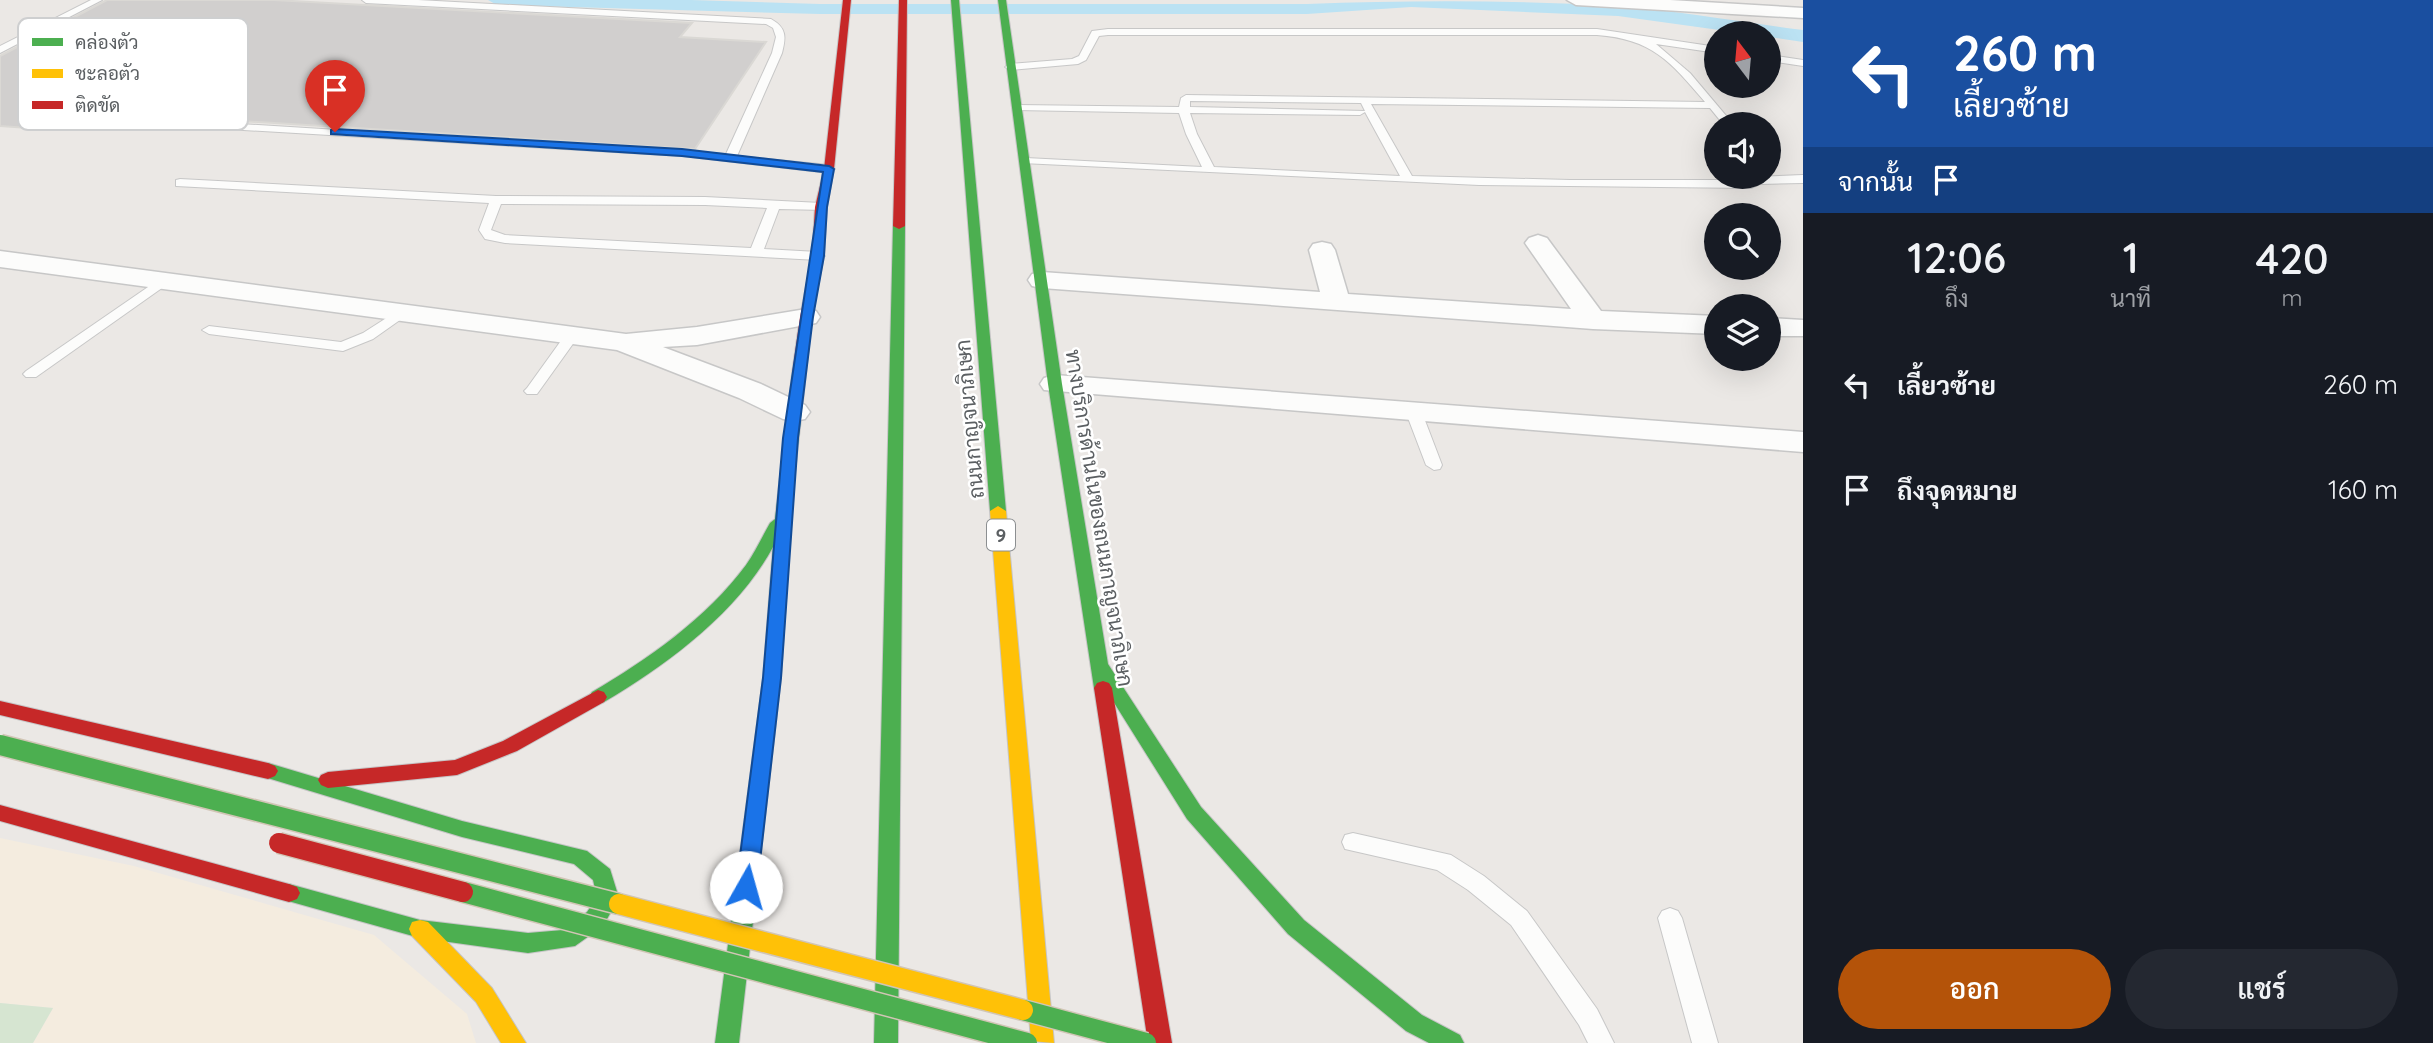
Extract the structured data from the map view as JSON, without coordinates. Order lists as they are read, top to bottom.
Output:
{
  "streets": {
    "main road": ["ถนนกาญจนาภิเษก", "ทางบริการด้านในของถนนกาญจนาภิเษก", "9"]
  },
  "legend": ["คล่องตัว", "ชะลอตัว", "ติดขัด"],
  "north": "top",
  "page": {
    "turn": ["260 m", "เลี้ยวซ้าย"],
    "then": "จากนั้น",
    "eta": [
      "12:06",
      "ถึง",
      "1",
      "นาที",
      "420",
      "m"
    ],
    "list": [
      {
        "name": "เลี้ยวซ้าย",
        "value": "260 m"
      },
      {
        "name": "ถึงจุดหมาย",
        "value": "160 m"
      }
    ],
    "buttons": ["ออก", "แชร์"]
  }
}
